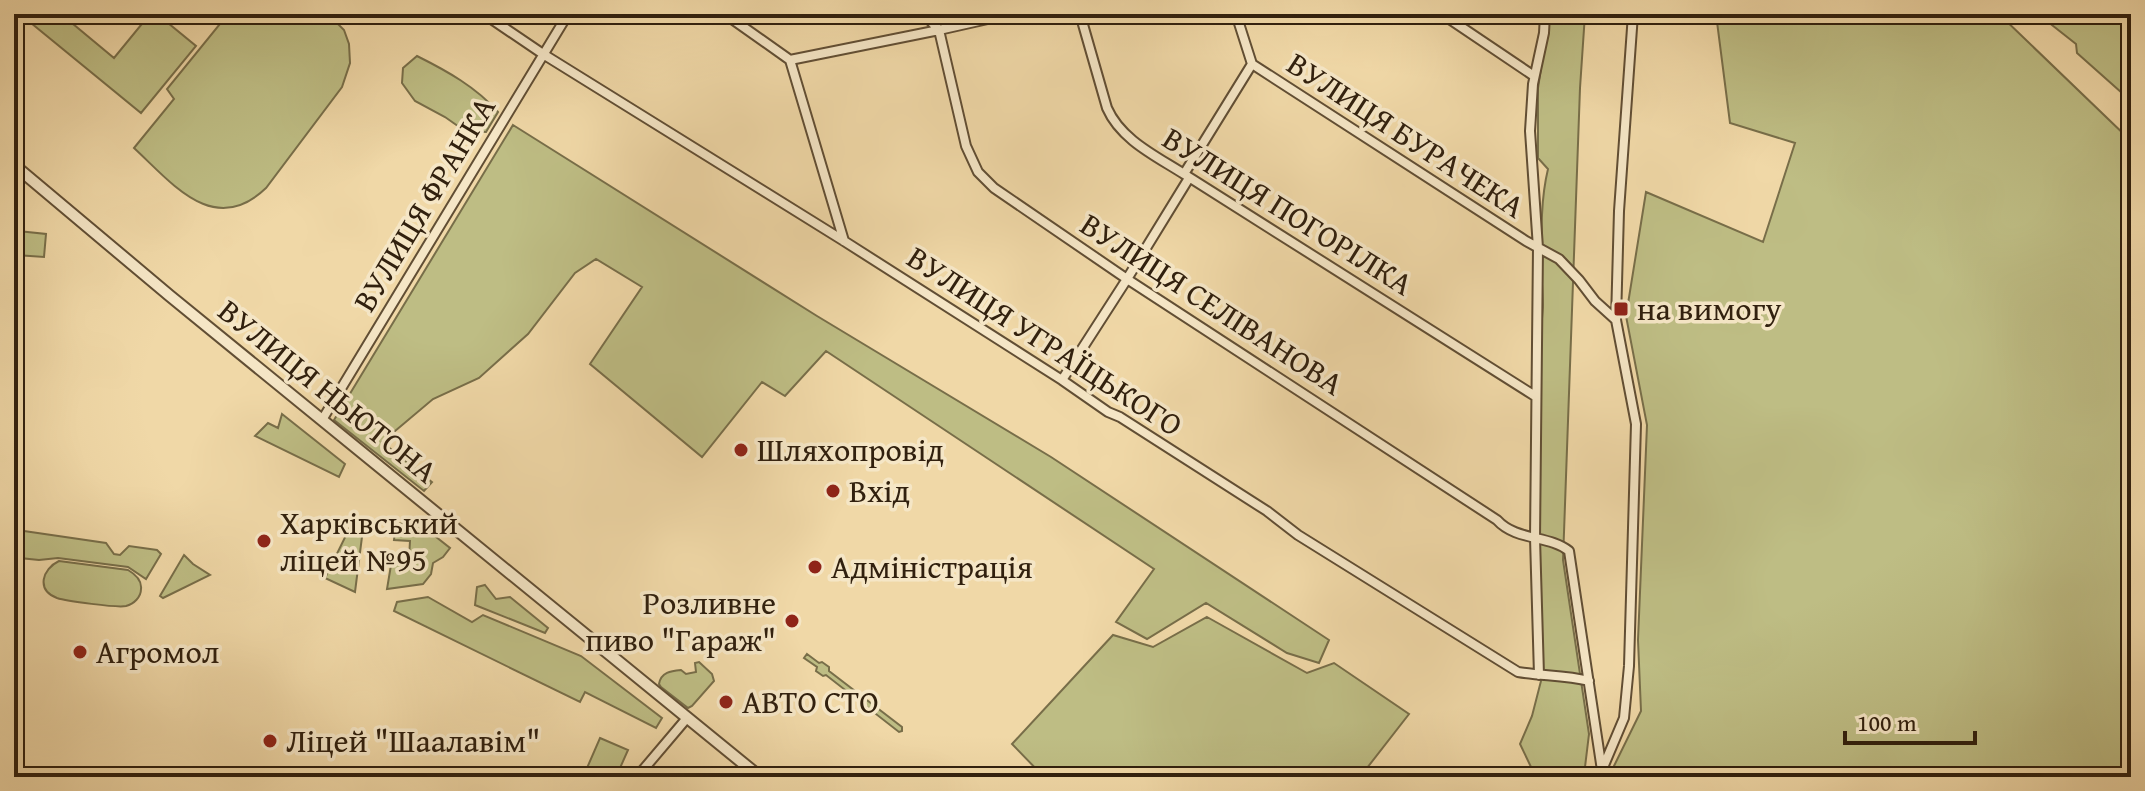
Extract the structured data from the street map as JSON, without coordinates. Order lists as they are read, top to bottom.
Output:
{
  "streets": {
    "street": [
      "ВУЛИЦЯ БУРАЧЕКА",
      "ВУЛИЦЯ ФРАНКА",
      "ВУЛИЦЯ ПОГОРІЛКА",
      "ВУЛИЦЯ СЕЛІВАНОВА",
      "ВУЛИЦЯ УГРАЇЦЬКОГО",
      "ВУЛИЦЯ НЬЮТОНА"
    ]
  },
  "crossings": [
    ["ВУЛИЦЯ ФРАНКА", "ВУЛИЦЯ УГРАЇЦЬКОГО"],
    ["ВУЛИЦЯ ФРАНКА", "ВУЛИЦЯ НЬЮТОНА"],
    ["ВУЛИЦЯ СЕЛІВАНОВА", "ВУЛИЦЯ УГРАЇЦЬКОГО"]
  ],
  "places": {
    "transit": ["на вимогу"],
    "other": [
      "Шляхопровід",
      "Вхід",
      "Харківський ліцей №95",
      "Адміністрація",
      "Розливне пиво \"Гараж\"",
      "Агромол",
      "АВТО СТО",
      "Ліцей \"Шаалавім\""
    ]
  },
  "scale_bar": "100 m"
}
